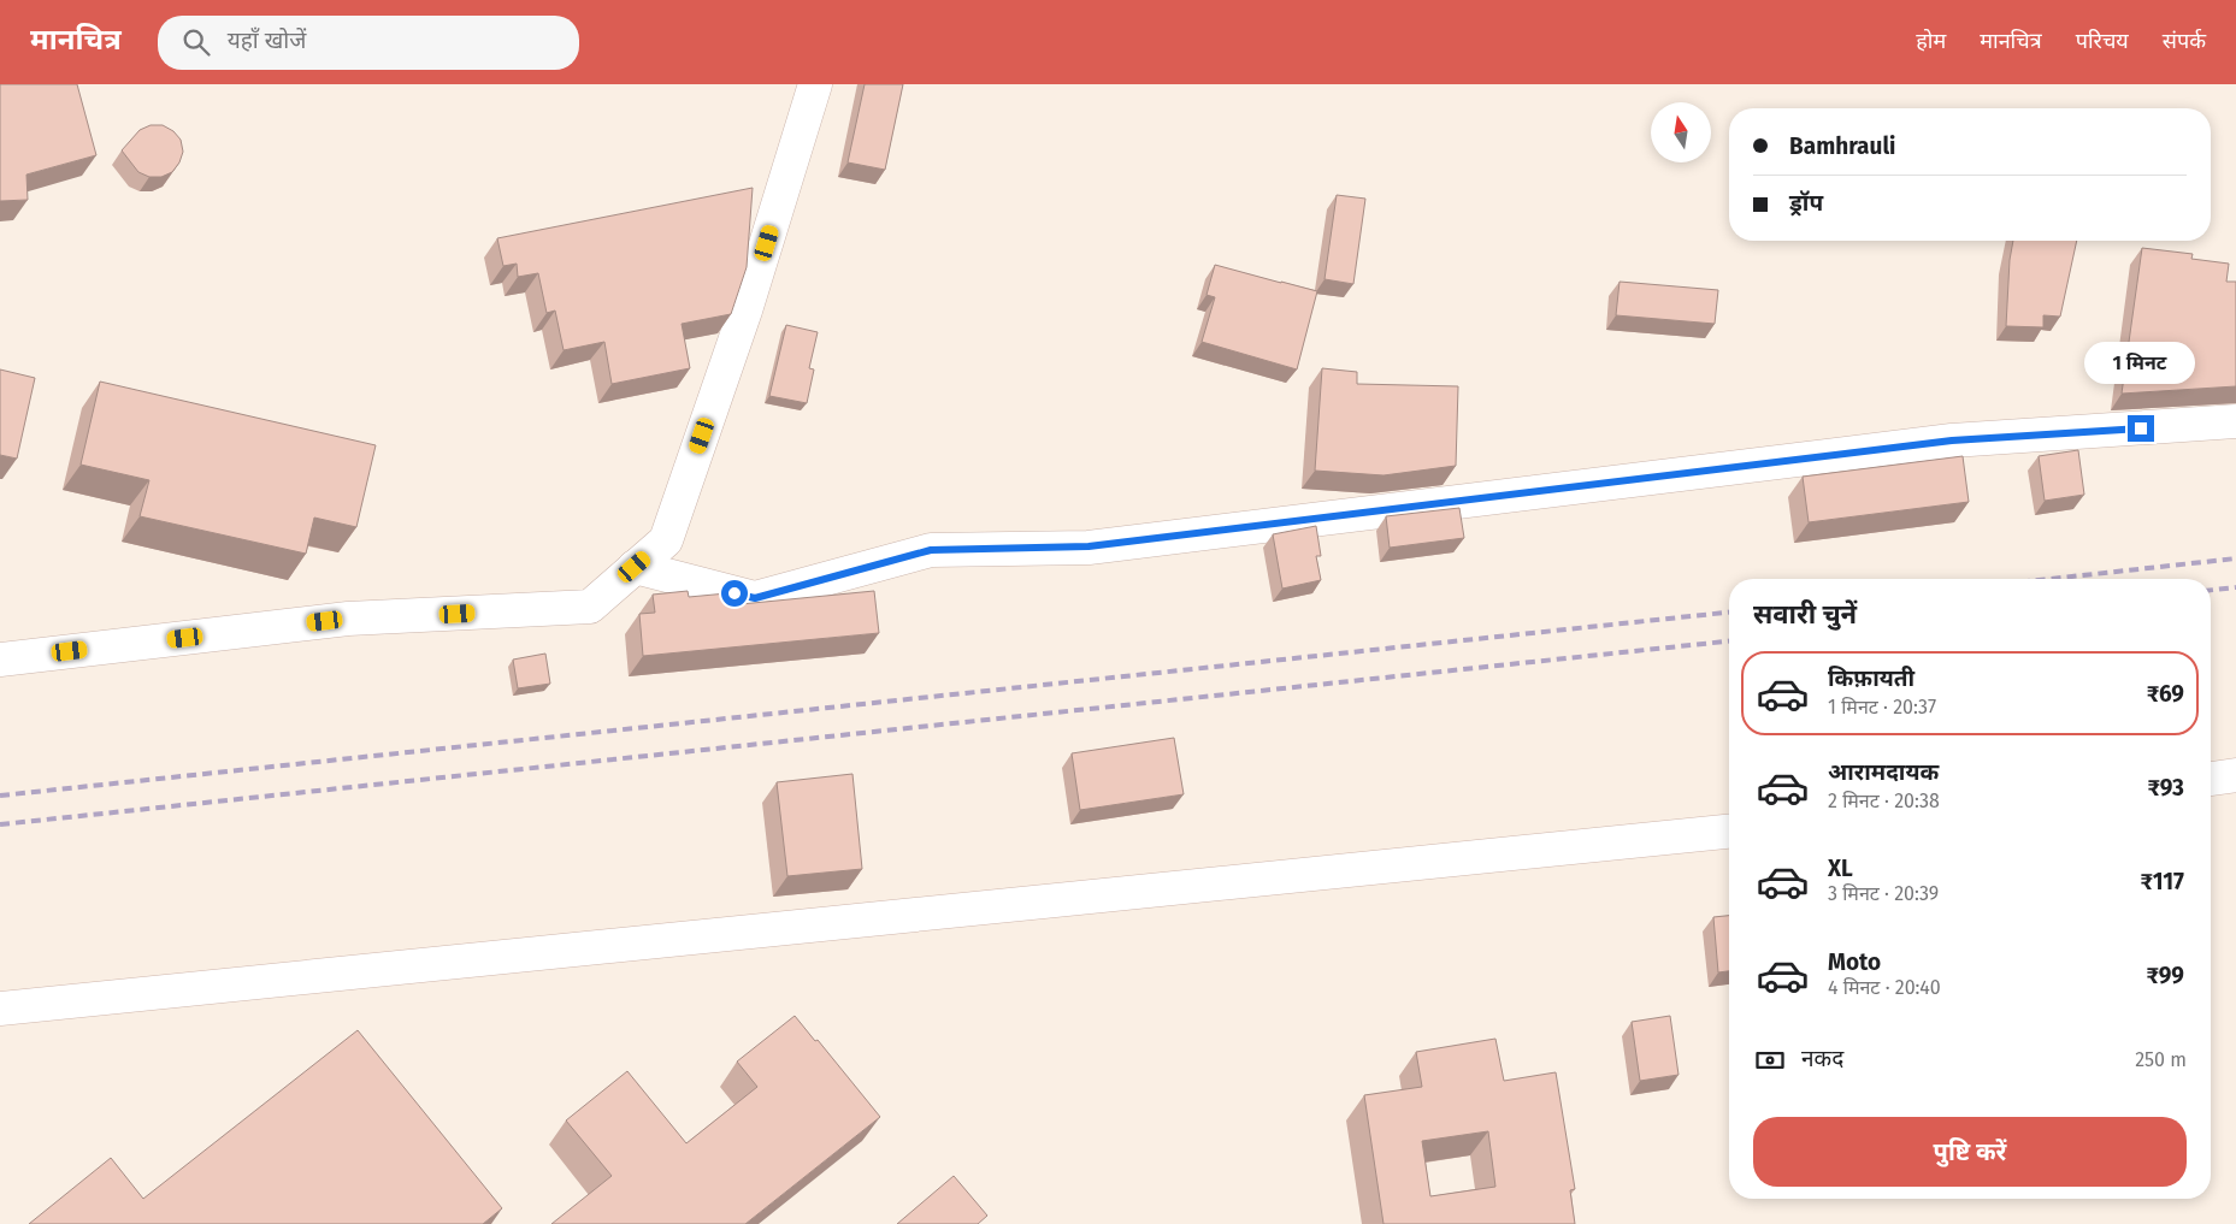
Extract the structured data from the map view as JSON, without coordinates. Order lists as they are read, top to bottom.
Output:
{
  "north": "top",
  "page": {
    "header": "मानचित्र",
    "search": "यहाँ खोजें",
    "nav": [
      "होम",
      "मानचित्र",
      "परिचय",
      "संपर्क"
    ],
    "banner": ["Bamhrauli", "ड्रॉप"],
    "bubble": "1 मिनट",
    "heading": "सवारी चुनें",
    "list": [
      {
        "name": "किफ़ायती",
        "note": "1 मिनट · 20:37",
        "value": "₹69"
      },
      {
        "name": "आरामदायक",
        "note": "2 मिनट · 20:38",
        "value": "₹93"
      },
      {
        "name": "XL",
        "note": "3 मिनट · 20:39",
        "value": "₹117"
      },
      {
        "name": "Moto",
        "note": "4 मिनट · 20:40",
        "value": "₹99"
      }
    ],
    "pay": ["नकद", "250 m"],
    "buttons": "पुष्टि करें"
  }
}
